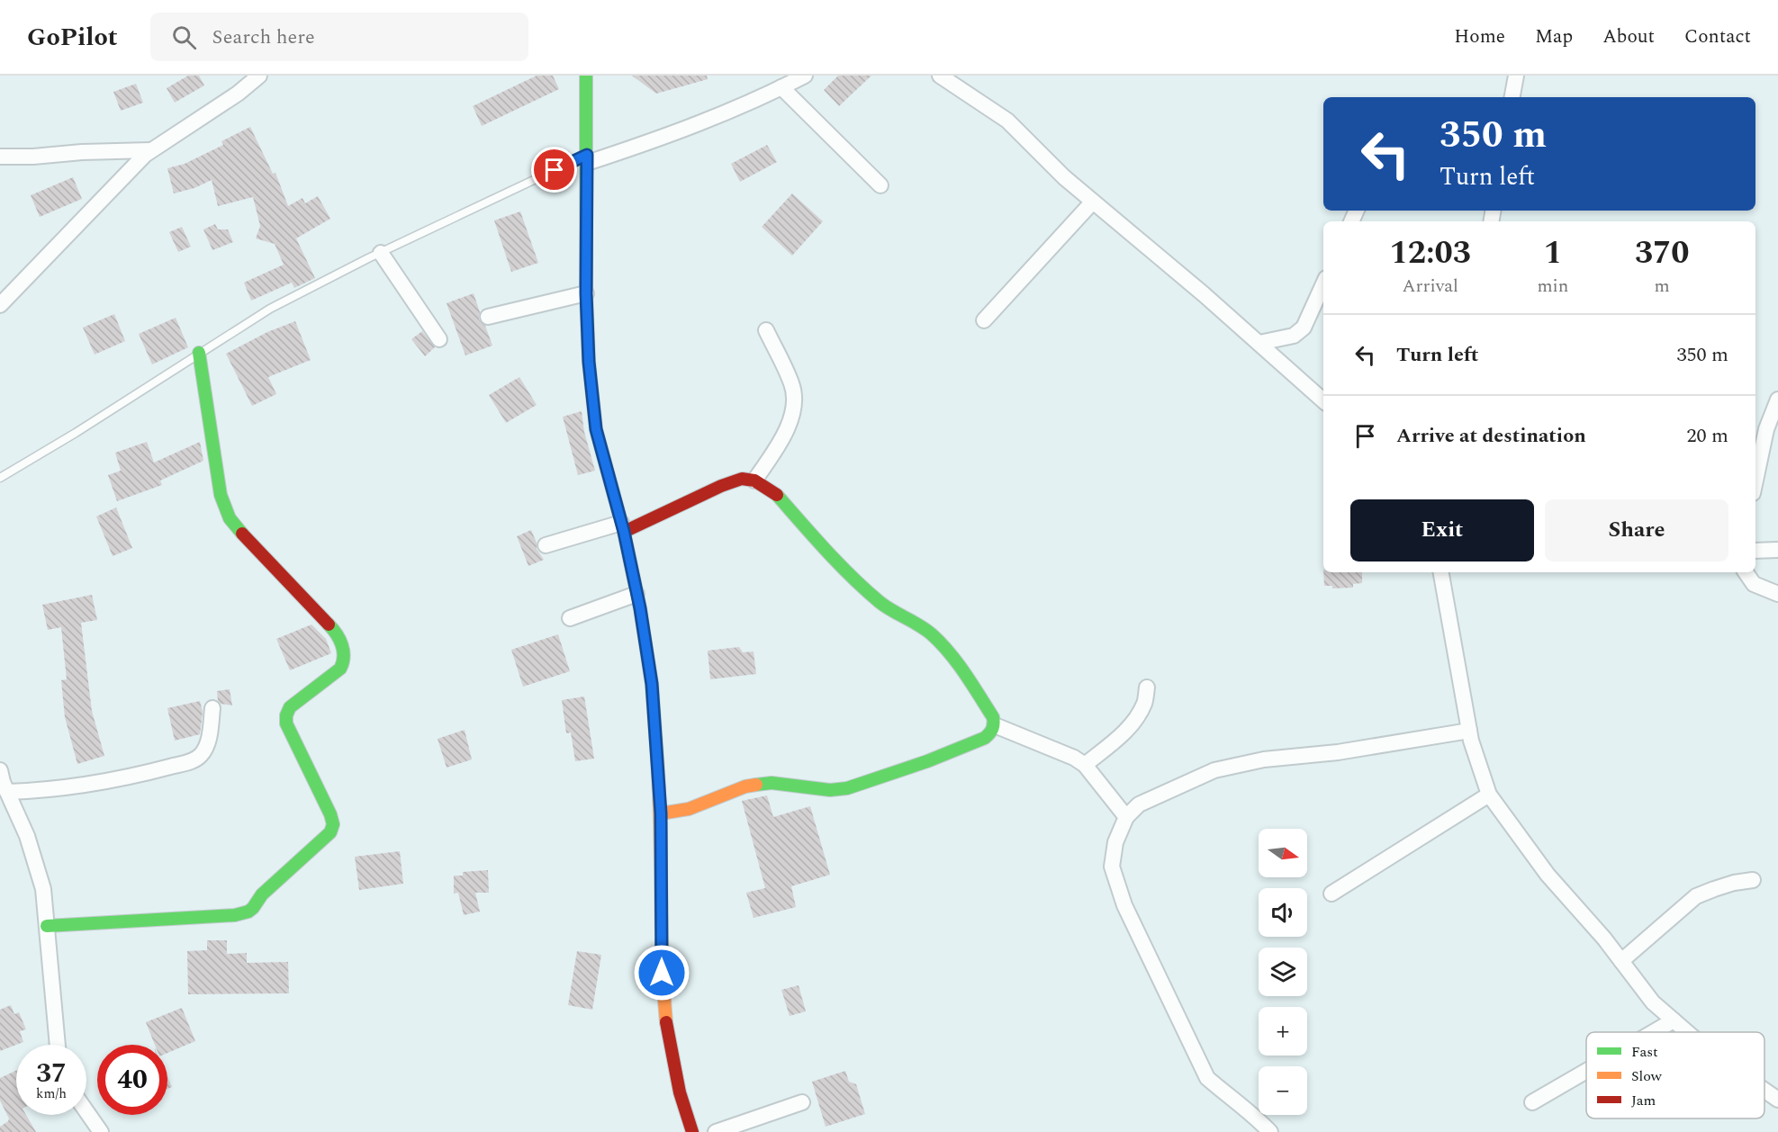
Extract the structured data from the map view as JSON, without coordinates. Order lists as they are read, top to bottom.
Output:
{
  "legend": ["Fast", "Slow", "Jam"],
  "north": "right",
  "page": {
    "header": "GoPilot",
    "search": "Search here",
    "nav": [
      "Home",
      "Map",
      "About",
      "Contact"
    ],
    "turn": ["350 m", "Turn left"],
    "eta": [
      "12:03",
      "Arrival",
      "1",
      "min",
      "370",
      "m"
    ],
    "list": [
      {
        "name": "Turn left",
        "value": "350 m"
      },
      {
        "name": "Arrive at destination",
        "value": "20 m"
      }
    ],
    "buttons": ["Exit", "Share"],
    "map_buttons": ["+", "−"],
    "speed": "37 km/h",
    "limit": "40"
  }
}
